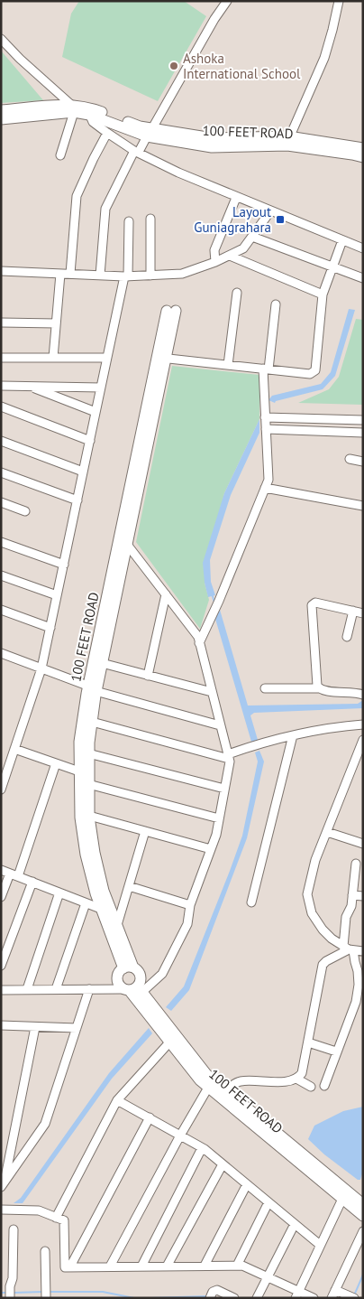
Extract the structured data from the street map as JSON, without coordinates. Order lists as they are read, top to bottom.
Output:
{
  "streets": {
    "main road": ["100 FEET ROAD"]
  },
  "places": {
    "other": ["Ashoka International School"],
    "transit": ["Layout Guniagrahara"]
  }
}
